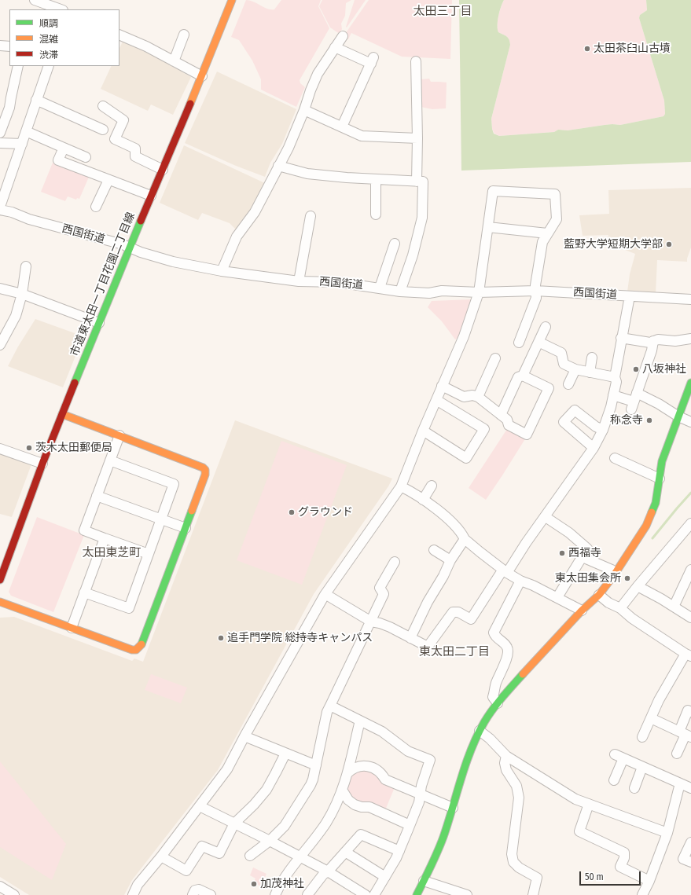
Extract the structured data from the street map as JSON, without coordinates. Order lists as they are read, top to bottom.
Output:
{
  "streets": {
    "street": ["西国街道", "市道東太田一丁目花園二丁目線"]
  },
  "crossings": [
    ["西国街道", "市道東太田一丁目花園二丁目線"]
  ],
  "districts": ["太田三丁目", "太田東芝町", "東太田二丁目"],
  "places": [
    "太田茶臼山古墳",
    "藍野大学短期大学部",
    "八坂神社",
    "称念寺",
    "茨木太田郵便局",
    "グラウンド",
    "西福寺",
    "東太田集会所",
    "追手門学院 総持寺キャンパス",
    "加茂神社"
  ],
  "legend": ["順調", "混雑", "渋滞"],
  "scale_bar": "50 m"
}
